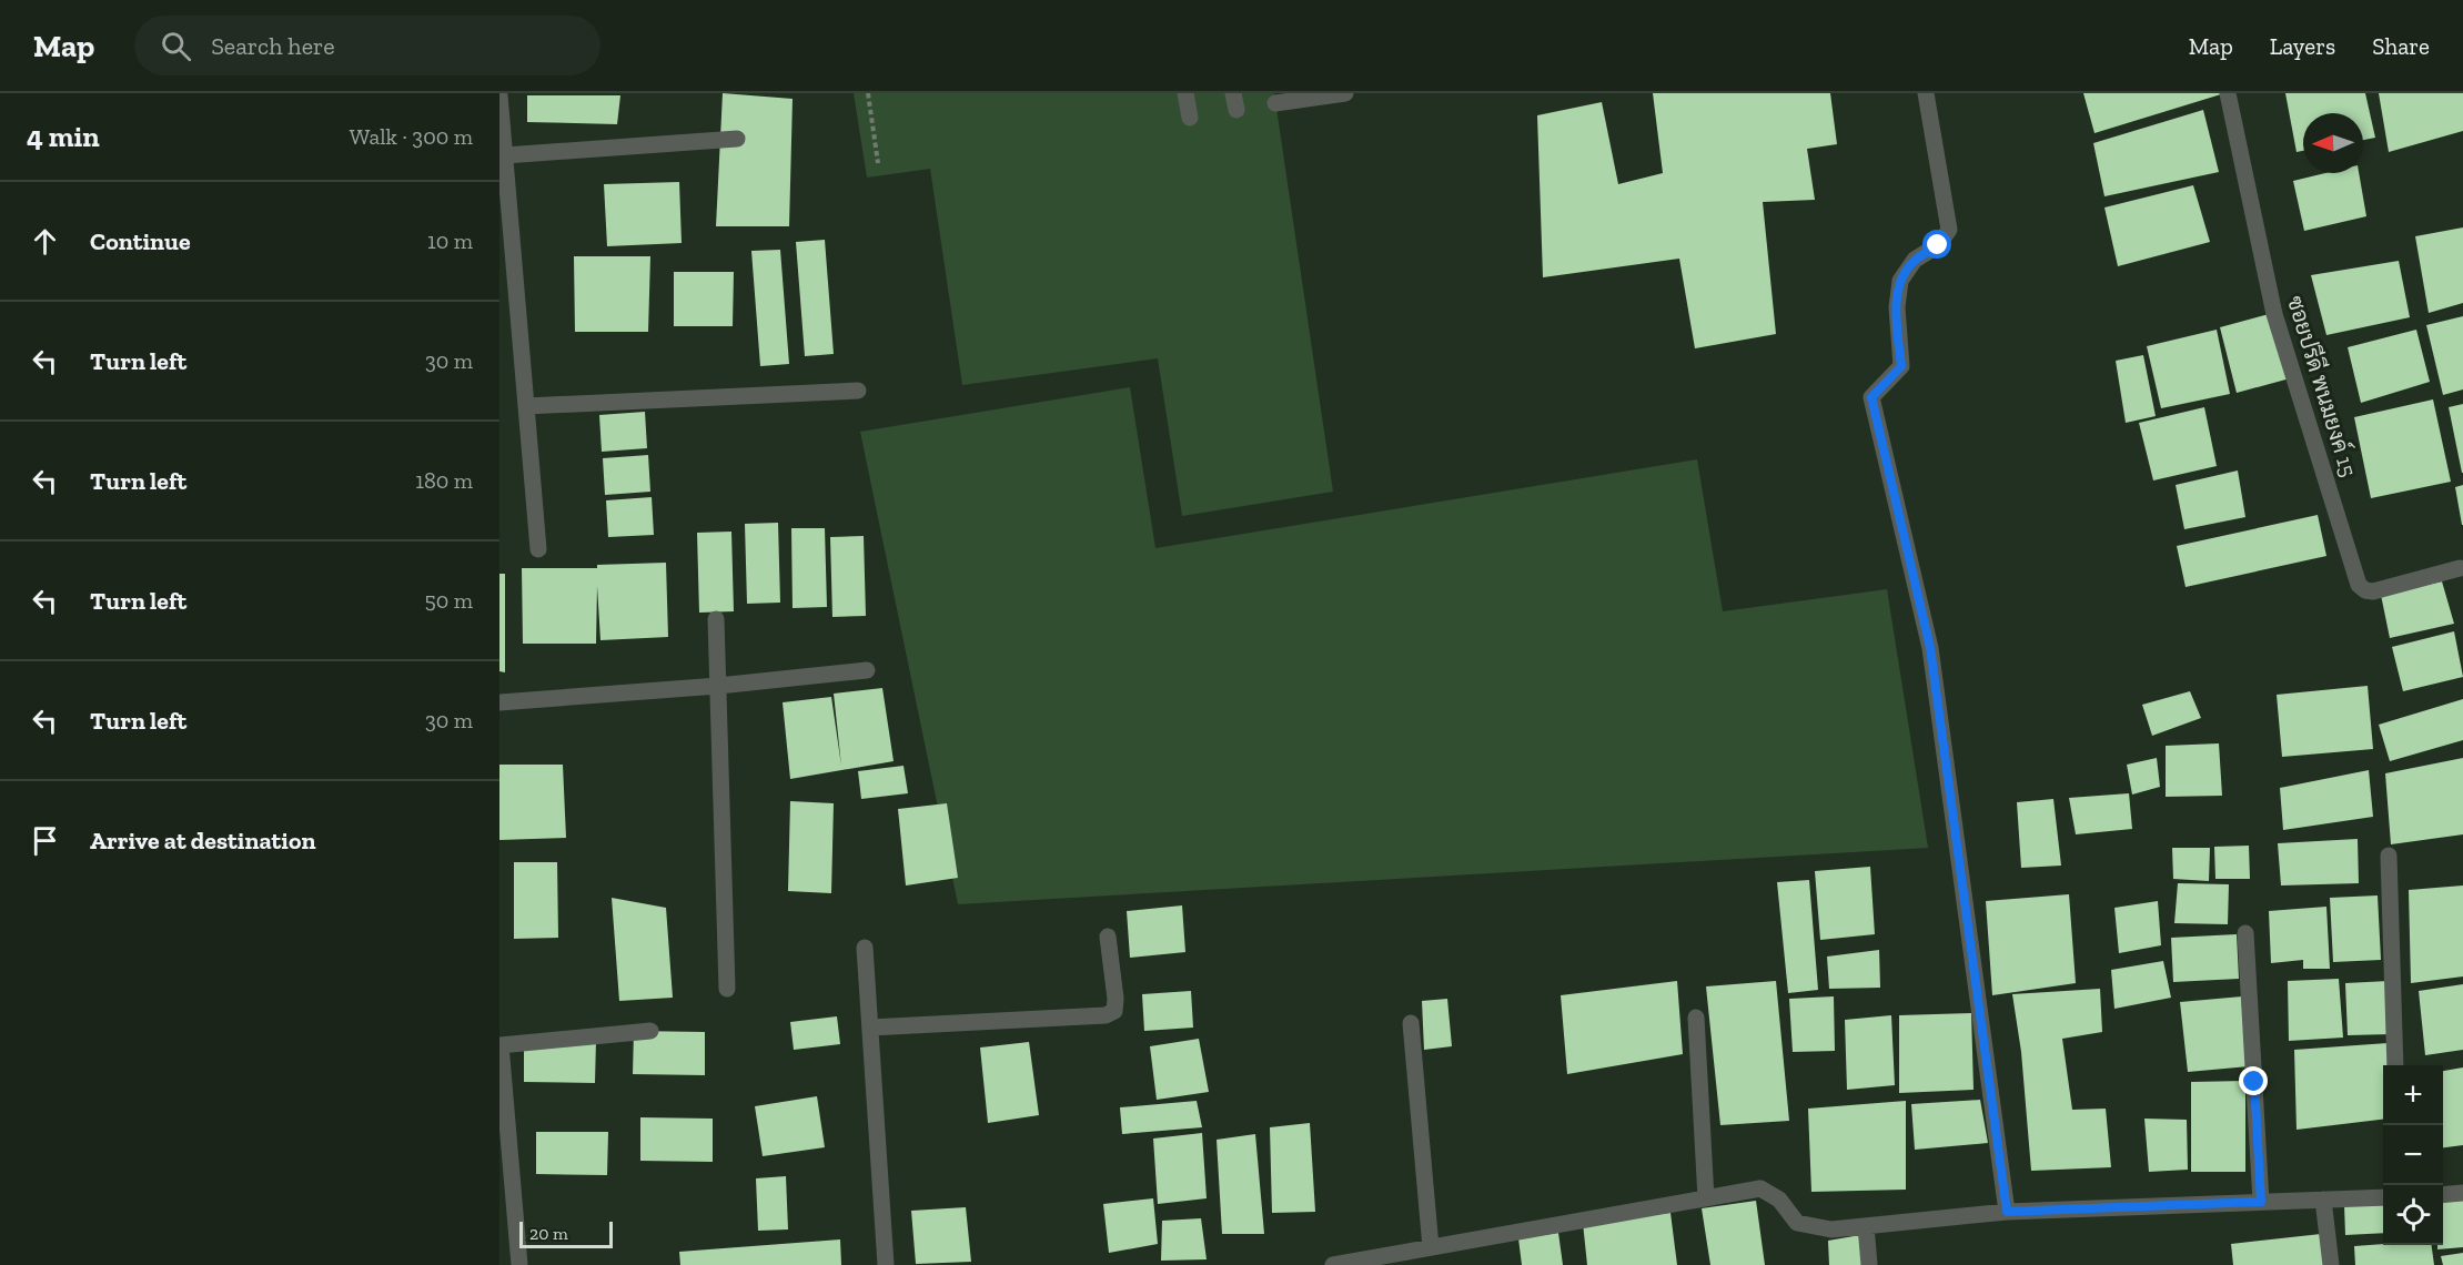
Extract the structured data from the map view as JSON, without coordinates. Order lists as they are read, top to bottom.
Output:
{
  "streets": {
    "street": ["ซอยปรีดี พนมยงค์ 15"]
  },
  "scale_bar": "20 m",
  "north": "left",
  "page": {
    "header": "Map",
    "search": "Search here",
    "nav": ["Map", "Layers", "Share"],
    "heading": ["4 min", "Walk · 300 m"],
    "list": [
      ["Continue", "10 m"],
      ["Turn left", "30 m"],
      ["Turn left", "180 m"],
      ["Turn left", "50 m"],
      ["Turn left", "30 m"],
      "Arrive at destination"
    ],
    "map_buttons": ["+", "−"],
    "scale": "20 m"
  }
}
